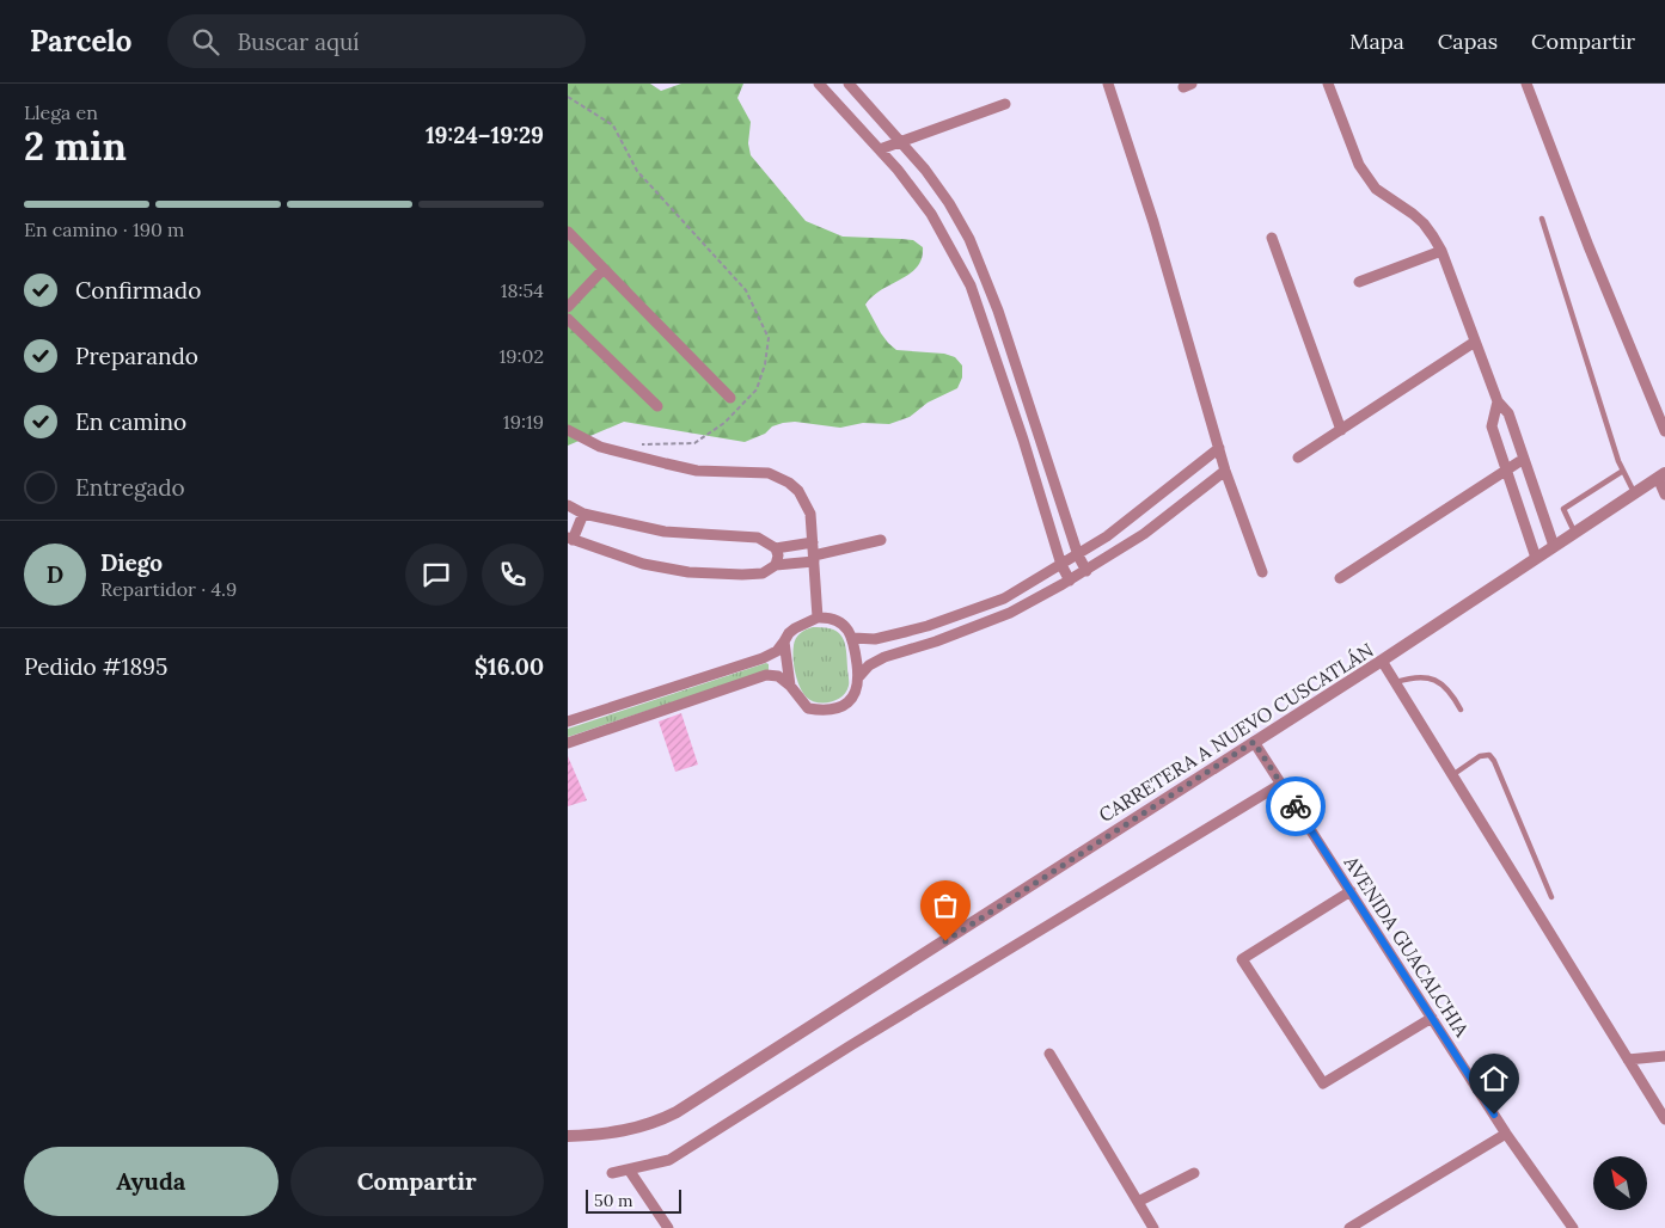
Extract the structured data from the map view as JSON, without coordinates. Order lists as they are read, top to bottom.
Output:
{
  "streets": {
    "street": ["CARRETERA A NUEVO CUSCATLÁN", "AVENIDA GUACALCHIA"]
  },
  "crossings": [
    ["CARRETERA A NUEVO CUSCATLÁN", "AVENIDA GUACALCHIA"]
  ],
  "scale_bar": "50 m",
  "north": "top left",
  "page": {
    "header": "Parcelo",
    "search": "Buscar aquí",
    "nav": ["Mapa", "Capas", "Compartir"],
    "heading": ["2 min", "Llega en", "19:24–19:29"],
    "panel": [
      "Diego",
      "Repartidor · 4.9",
      "Pedido #1895",
      "$16.00"
    ],
    "bar": "En camino · 190 m",
    "list": [
      ["Confirmado", "18:54"],
      ["Preparando", "19:02"],
      ["En camino", "19:19"],
      "Entregado"
    ],
    "round": "D",
    "buttons": ["Ayuda", "Compartir"],
    "scale": "50 m"
  }
}
